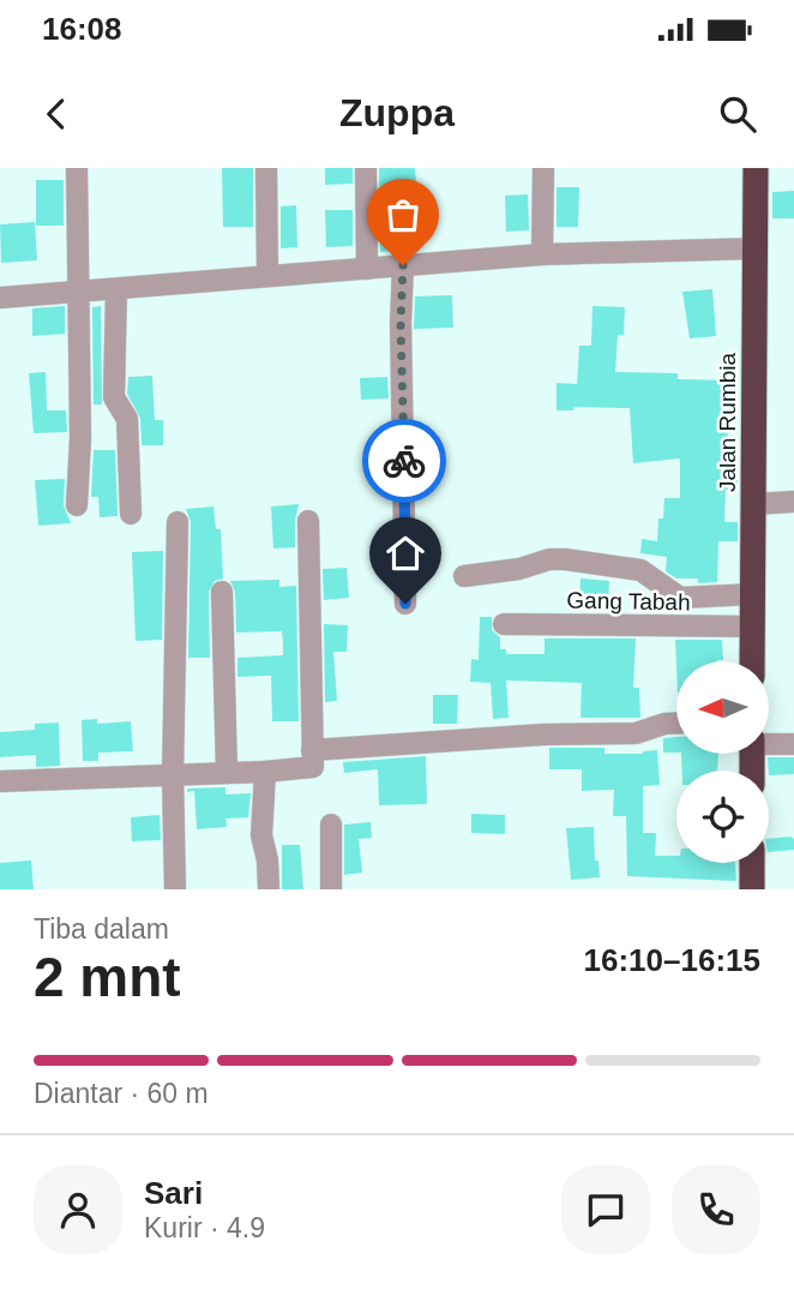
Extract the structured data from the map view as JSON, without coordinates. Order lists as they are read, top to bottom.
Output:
{
  "streets": {
    "highway": ["Jalan Rumbia"],
    "street": ["Gang Tabah"]
  },
  "crossings": [
    ["Jalan Rumbia", "Gang Tabah"]
  ],
  "north": "left",
  "page": {
    "status": "16:08",
    "header": "Zuppa",
    "heading": ["2 mnt", "Tiba dalam", "16:10–16:15"],
    "panel": ["Sari", "Kurir · 4.9"],
    "bar": "Diantar · 60 m"
  }
}
